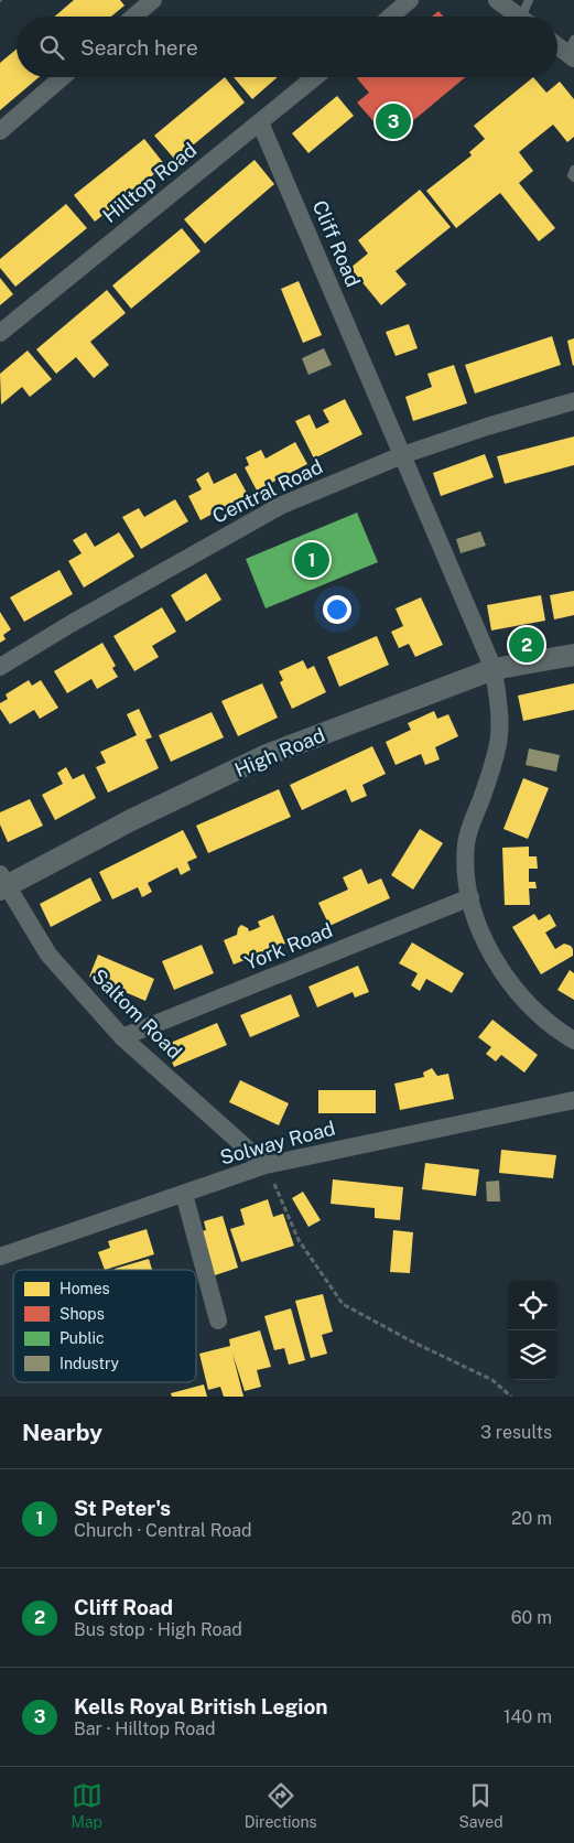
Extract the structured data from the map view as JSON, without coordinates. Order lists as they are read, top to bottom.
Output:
{
  "streets": {
    "street": [
      "Hilltop Road",
      "Cliff Road",
      "Central Road",
      "High Road",
      "York Road",
      "Saltom Road",
      "Solway Road"
    ]
  },
  "crossings": [
    ["Hilltop Road", "Cliff Road"],
    ["Cliff Road", "Central Road"],
    ["Cliff Road", "High Road"],
    ["Cliff Road", "York Road"],
    ["High Road", "Saltom Road"],
    ["York Road", "Saltom Road"],
    ["Saltom Road", "Solway Road"]
  ],
  "legend": [
    "Homes",
    "Shops",
    "Public",
    "Industry"
  ],
  "page": {
    "search": "Search here",
    "pins": ["3", "1", "2"],
    "heading": ["Nearby", "3 results"],
    "list": [
      {
        "mark": "1",
        "name": "St Peter's",
        "note": "Church · Central Road",
        "value": "20 m"
      },
      {
        "mark": "2",
        "name": "Cliff Road",
        "note": "Bus stop · High Road",
        "value": "60 m"
      },
      {
        "mark": "3",
        "name": "Kells Royal British Legion",
        "note": "Bar · Hilltop Road",
        "value": "140 m"
      }
    ],
    "nav": ["Map", "Directions", "Saved"]
  }
}
